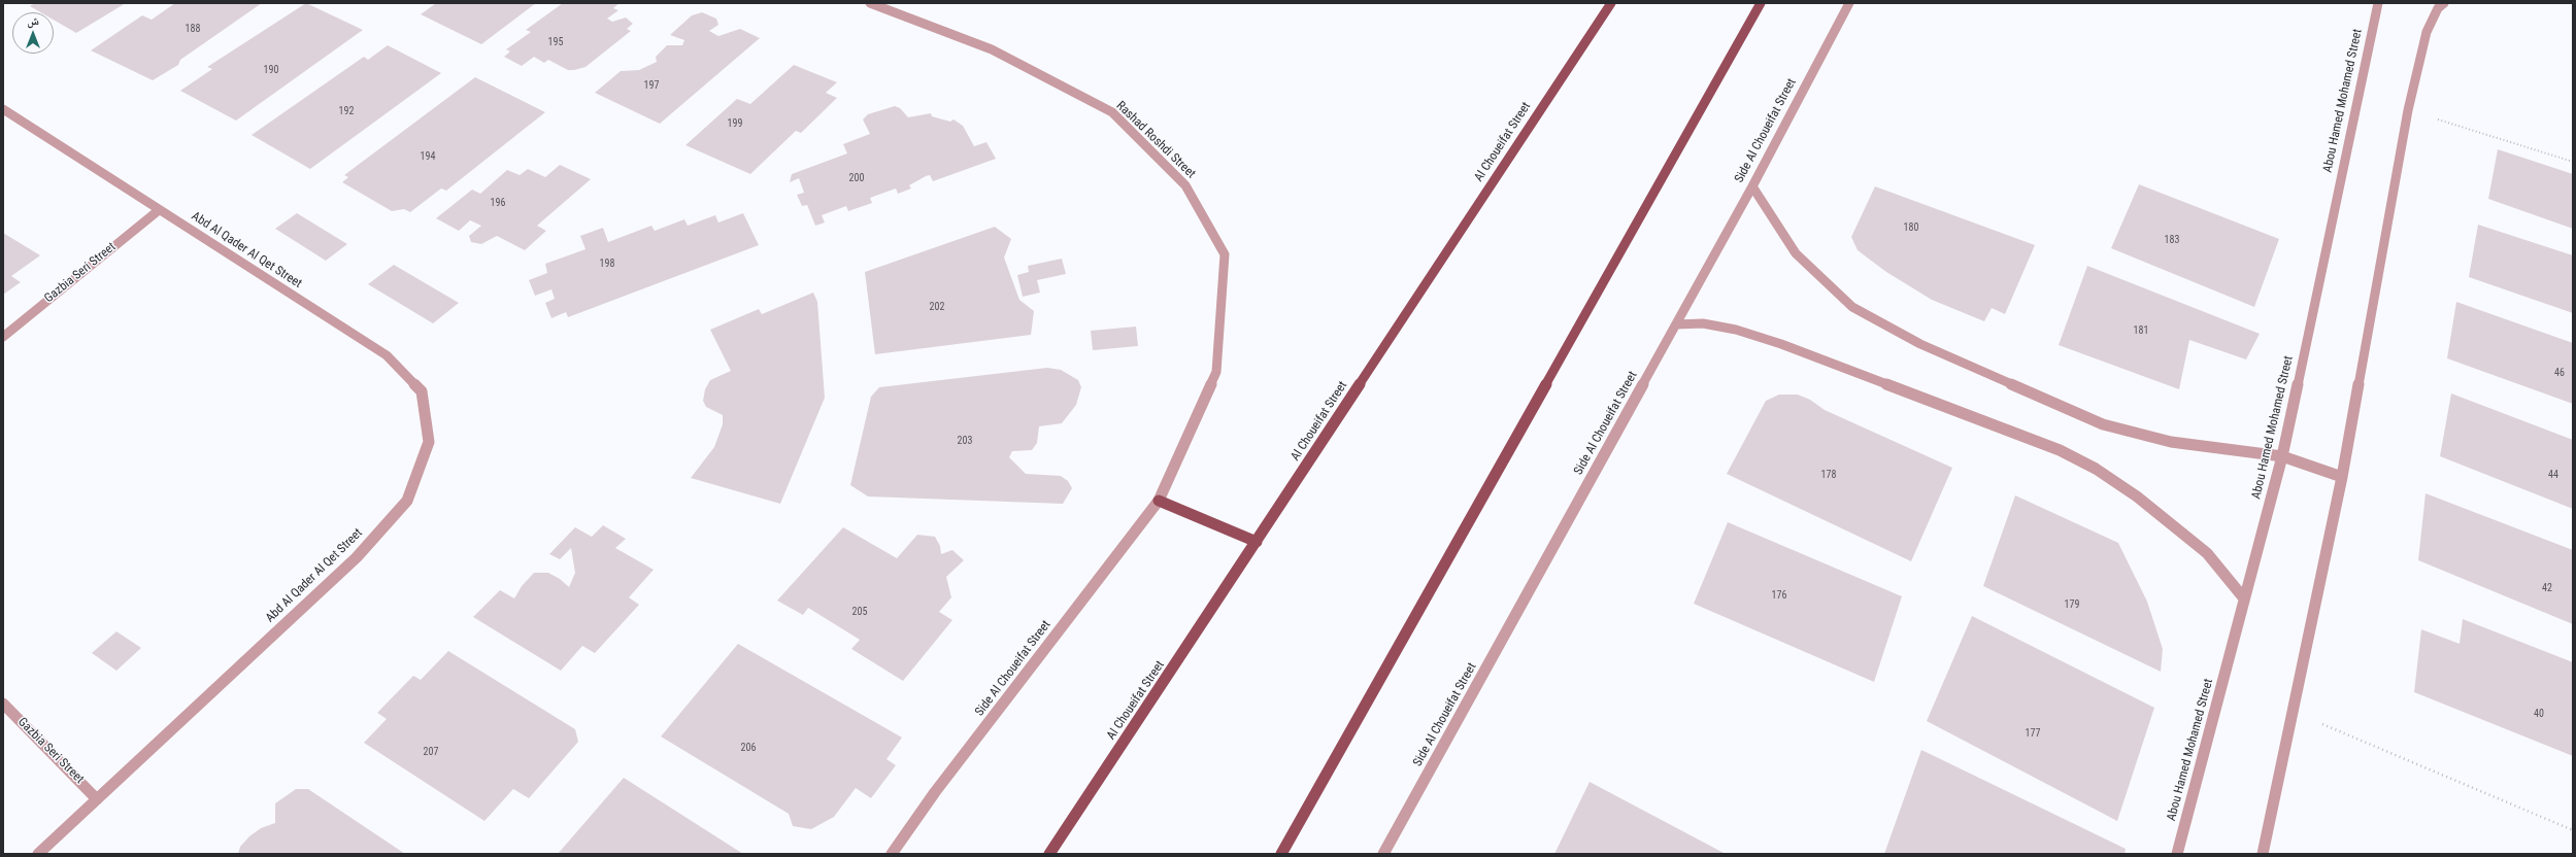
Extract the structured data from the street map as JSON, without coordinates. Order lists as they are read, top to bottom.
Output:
{
  "streets": {
    "main road": ["Al Choueifat Street"],
    "street": [
      "Abou Hamed Mohamed Street",
      "Side Al Choueifat Street",
      "Rashad Roshdi Street",
      "Abd Al Qader Al Qet Street",
      "Gazbia Seri Street"
    ]
  },
  "crossings": [
    ["Side Al Choueifat Street", "Rashad Roshdi Street"],
    ["Abd Al Qader Al Qet Street", "Gazbia Seri Street"]
  ],
  "house_numbers": [
    "188",
    "195",
    "190",
    "197",
    "192",
    "199",
    "194",
    "200",
    "196",
    "180",
    "183",
    "198",
    "202",
    "181",
    "46",
    "203",
    "178",
    "44",
    "42",
    "176",
    "179",
    "205",
    "40",
    "177",
    "206",
    "207"
  ],
  "north": "top"
}
